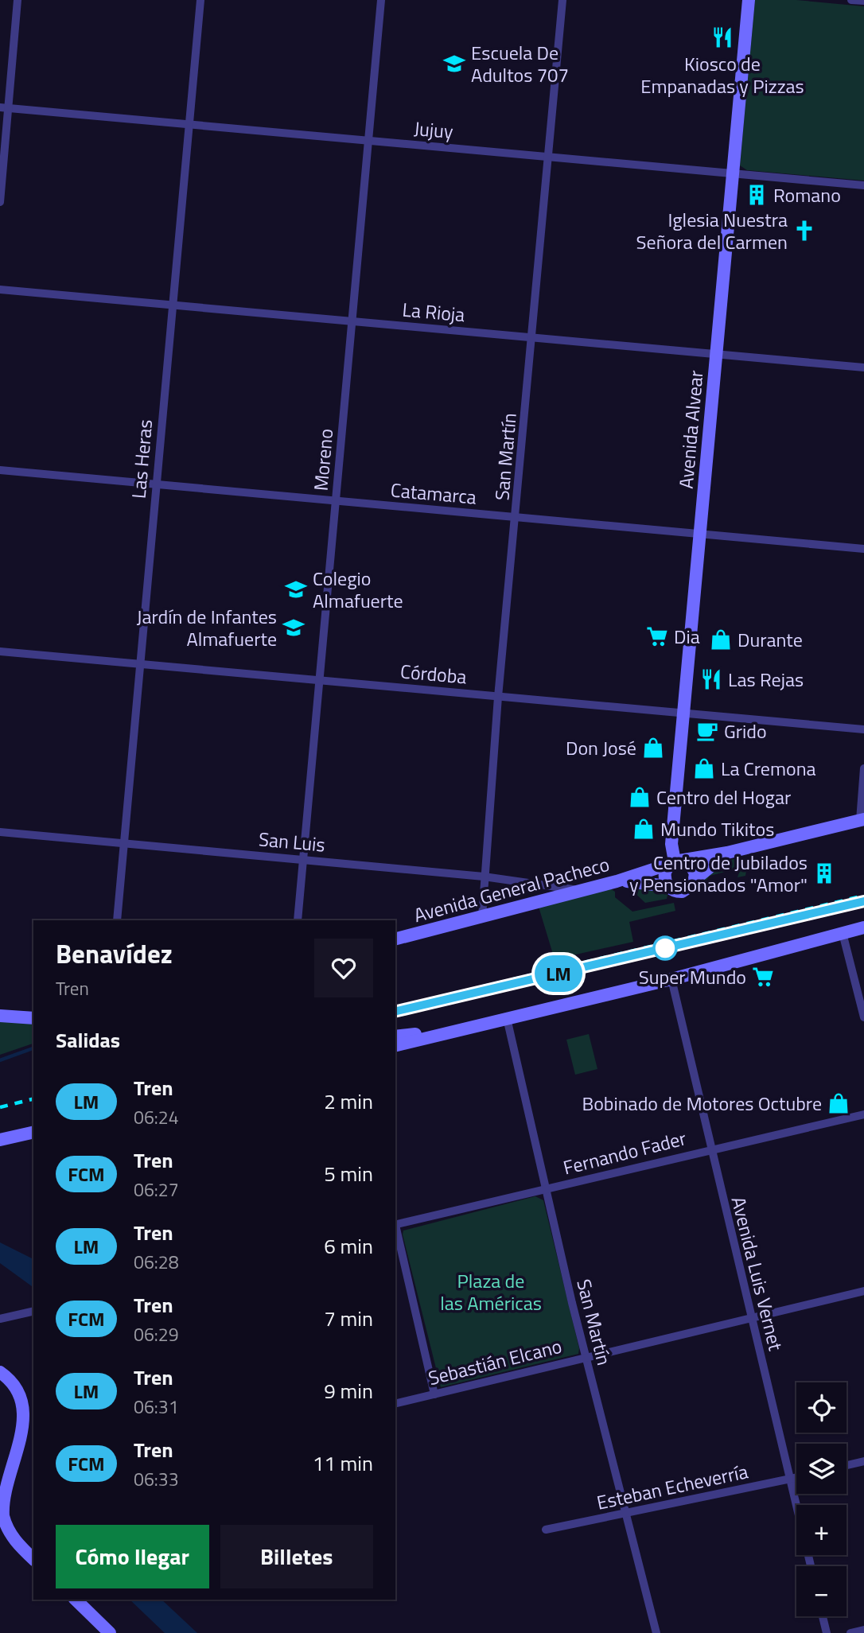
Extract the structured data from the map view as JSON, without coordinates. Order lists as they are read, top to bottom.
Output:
{
  "streets": {
    "street": [
      "Jujuy",
      "La Rioja",
      "Avenida Alvear",
      "San Martín",
      "Las Heras",
      "Moreno",
      "Catamarca",
      "Córdoba",
      "San Luis",
      "Avenida General Pacheco",
      "Fernando Fader",
      "Avenida Luis Vernet",
      "Sebastián Elcano",
      "Esteban Echeverría"
    ]
  },
  "crossings": [
    ["Jujuy", "Avenida Alvear"],
    ["Jujuy", "San Martín"],
    ["Jujuy", "Las Heras"],
    ["Jujuy", "Moreno"],
    ["La Rioja", "Avenida Alvear"],
    ["La Rioja", "San Martín"],
    ["La Rioja", "Las Heras"],
    ["La Rioja", "Moreno"],
    ["Avenida Alvear", "Catamarca"],
    ["Avenida Alvear", "Córdoba"],
    ["Avenida Alvear", "Avenida General Pacheco"],
    ["San Martín", "Catamarca"],
    ["San Martín", "Córdoba"],
    ["San Martín", "San Luis"],
    ["San Martín", "Avenida General Pacheco"],
    ["San Martín", "Fernando Fader"],
    ["San Martín", "Sebastián Elcano"],
    ["San Martín", "Esteban Echeverría"],
    ["Las Heras", "Catamarca"],
    ["Las Heras", "Córdoba"],
    ["Las Heras", "San Luis"],
    ["Moreno", "Catamarca"],
    ["Moreno", "Córdoba"],
    ["Moreno", "San Luis"],
    ["San Luis", "Avenida General Pacheco"],
    ["Fernando Fader", "Avenida Luis Vernet"],
    ["Avenida Luis Vernet", "Sebastián Elcano"],
    ["Avenida Luis Vernet", "Esteban Echeverría"]
  ],
  "parks": ["Plaza de las Américas"],
  "places": {
    "restaurant": ["Kiosco de Empanadas y Pizzas", "Las Rejas"],
    "school or university": ["Escuela De Adultos 707", "Colegio Almafuerte", "Jardín de Infantes Almafuerte"],
    "building": ["Romano", "Centro de Jubilados y Pensionados \"Amor\""],
    "church": ["Iglesia Nuestra Señora del Carmen"],
    "supermarket": ["Dia", "Super Mundo"],
    "shop": [
      "Durante",
      "Don José",
      "La Cremona",
      "Centro del Hogar",
      "Mundo Tikitos",
      "Bobinado de Motores Octubre"
    ],
    "cafe": ["Grido"]
  },
  "page": {
    "on_map": "LM",
    "heading": [
      ["Benavídez", "Tren"],
      "Salidas"
    ],
    "list": [
      {
        "mark": "LM",
        "name": "Tren",
        "note": "06:24",
        "value": "2 min"
      },
      {
        "mark": "FCM",
        "name": "Tren",
        "note": "06:27",
        "value": "5 min"
      },
      {
        "mark": "LM",
        "name": "Tren",
        "note": "06:28",
        "value": "6 min"
      },
      {
        "mark": "FCM",
        "name": "Tren",
        "note": "06:29",
        "value": "7 min"
      },
      {
        "mark": "LM",
        "name": "Tren",
        "note": "06:31",
        "value": "9 min"
      },
      {
        "mark": "FCM",
        "name": "Tren",
        "note": "06:33",
        "value": "11 min"
      }
    ],
    "map_buttons": ["+", "−"],
    "buttons": ["Cómo llegar", "Billetes"]
  }
}
